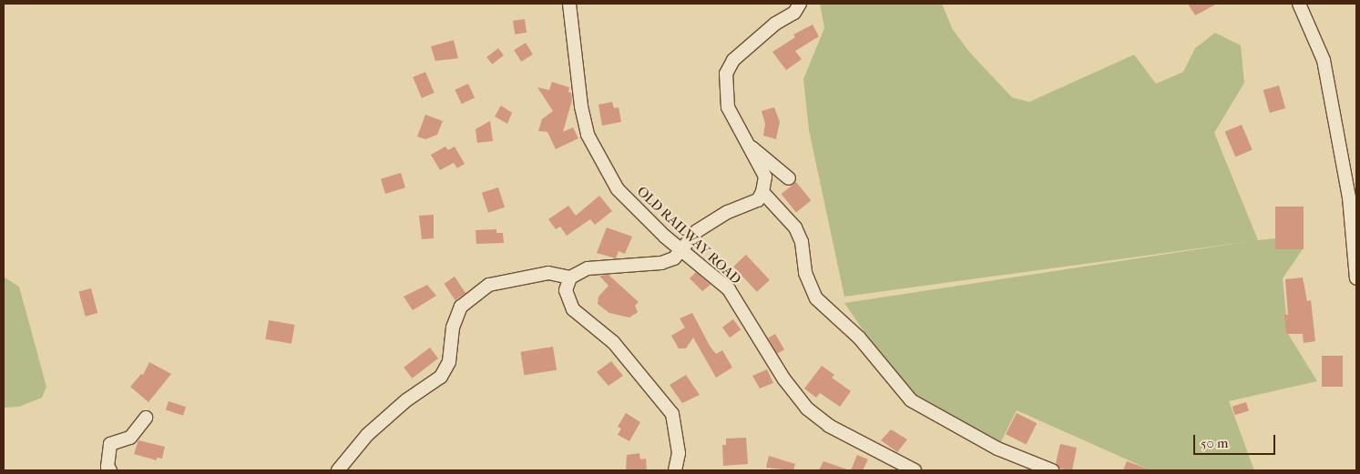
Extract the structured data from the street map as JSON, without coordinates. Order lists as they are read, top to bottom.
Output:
{
  "streets": {
    "street": ["OLD RAILWAY ROAD"]
  },
  "scale_bar": "50 m"
}
